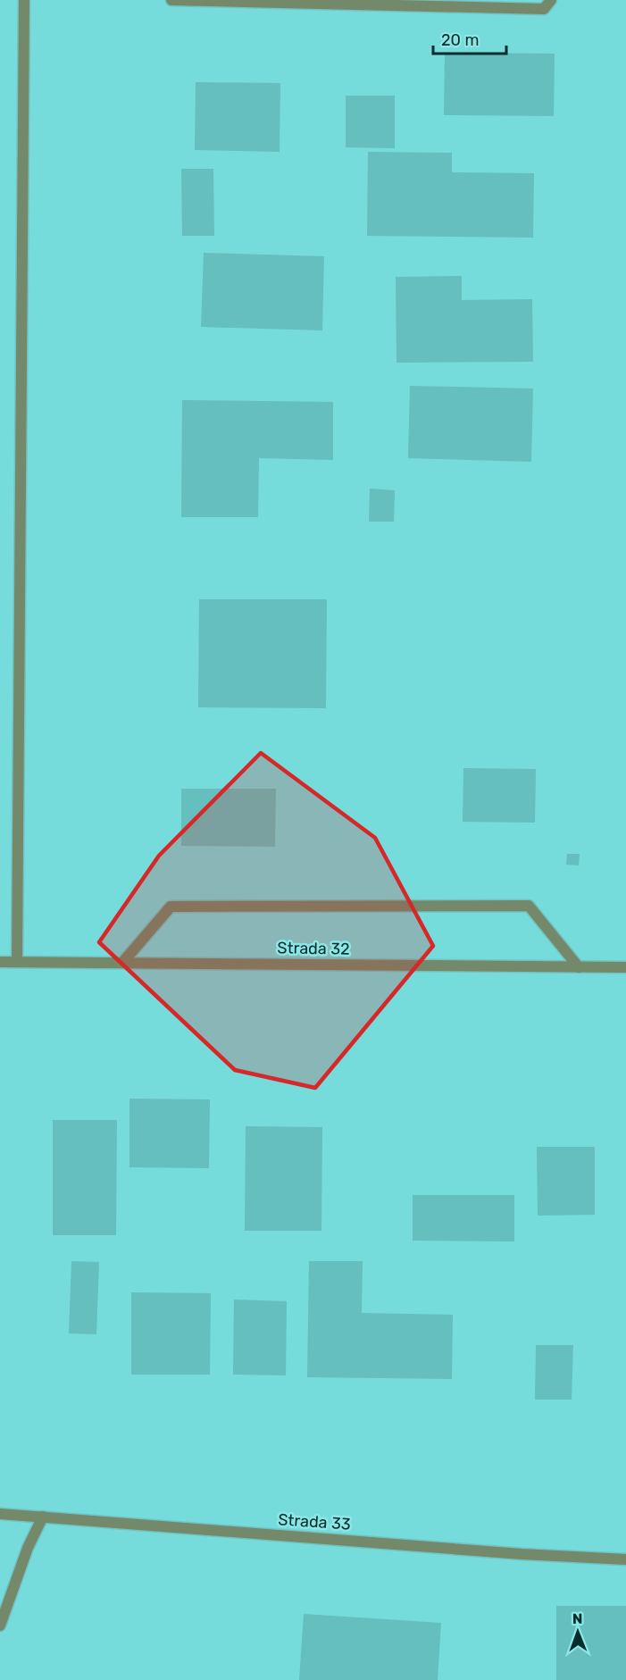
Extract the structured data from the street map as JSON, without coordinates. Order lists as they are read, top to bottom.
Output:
{
  "streets": {
    "street": ["Strada 32", "Strada 33"]
  },
  "scale_bar": "20 m",
  "north": "top"
}
